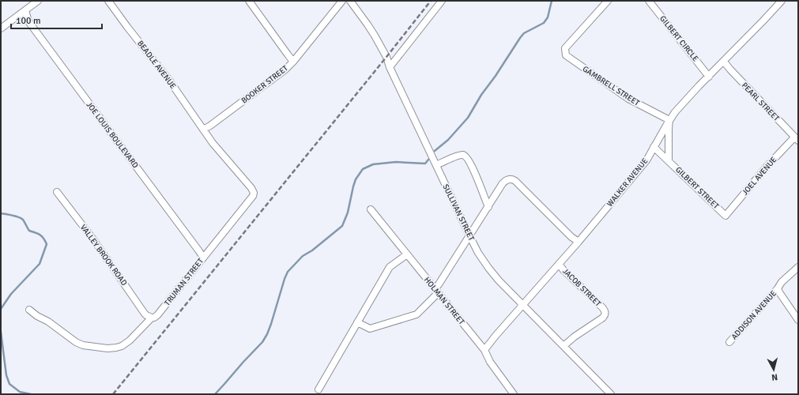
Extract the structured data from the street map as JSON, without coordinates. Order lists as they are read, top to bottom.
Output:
{
  "streets": {
    "street": [
      "GILBERT CIRCLE",
      "BEADLE AVENUE",
      "BOOKER STREET",
      "GAMBRELL STREET",
      "PEARL STREET",
      "JOE LOUIS BOULEVARD",
      "JOEL AVENUE",
      "WALKER AVENUE",
      "GILBERT STREET",
      "SULLIVAN STREET",
      "VALLEY BROOK ROAD",
      "TRUMAN STREET",
      "JACOB STREET",
      "HOLMAN STREET",
      "ADDISON AVENUE"
    ]
  },
  "crossings": [
    ["GILBERT CIRCLE", "WALKER AVENUE"],
    ["BEADLE AVENUE", "BOOKER STREET"],
    ["BEADLE AVENUE", "TRUMAN STREET"],
    ["BOOKER STREET", "TRUMAN STREET"],
    ["GAMBRELL STREET", "WALKER AVENUE"],
    ["PEARL STREET", "JOEL AVENUE"],
    ["PEARL STREET", "WALKER AVENUE"],
    ["JOE LOUIS BOULEVARD", "TRUMAN STREET"],
    ["JOEL AVENUE", "GILBERT STREET"],
    ["WALKER AVENUE", "GILBERT STREET"],
    ["WALKER AVENUE", "SULLIVAN STREET"],
    ["WALKER AVENUE", "JACOB STREET"],
    ["WALKER AVENUE", "HOLMAN STREET"],
    ["SULLIVAN STREET", "JACOB STREET"],
    ["VALLEY BROOK ROAD", "TRUMAN STREET"]
  ],
  "scale_bar": "100 m",
  "north": "bottom"
}
